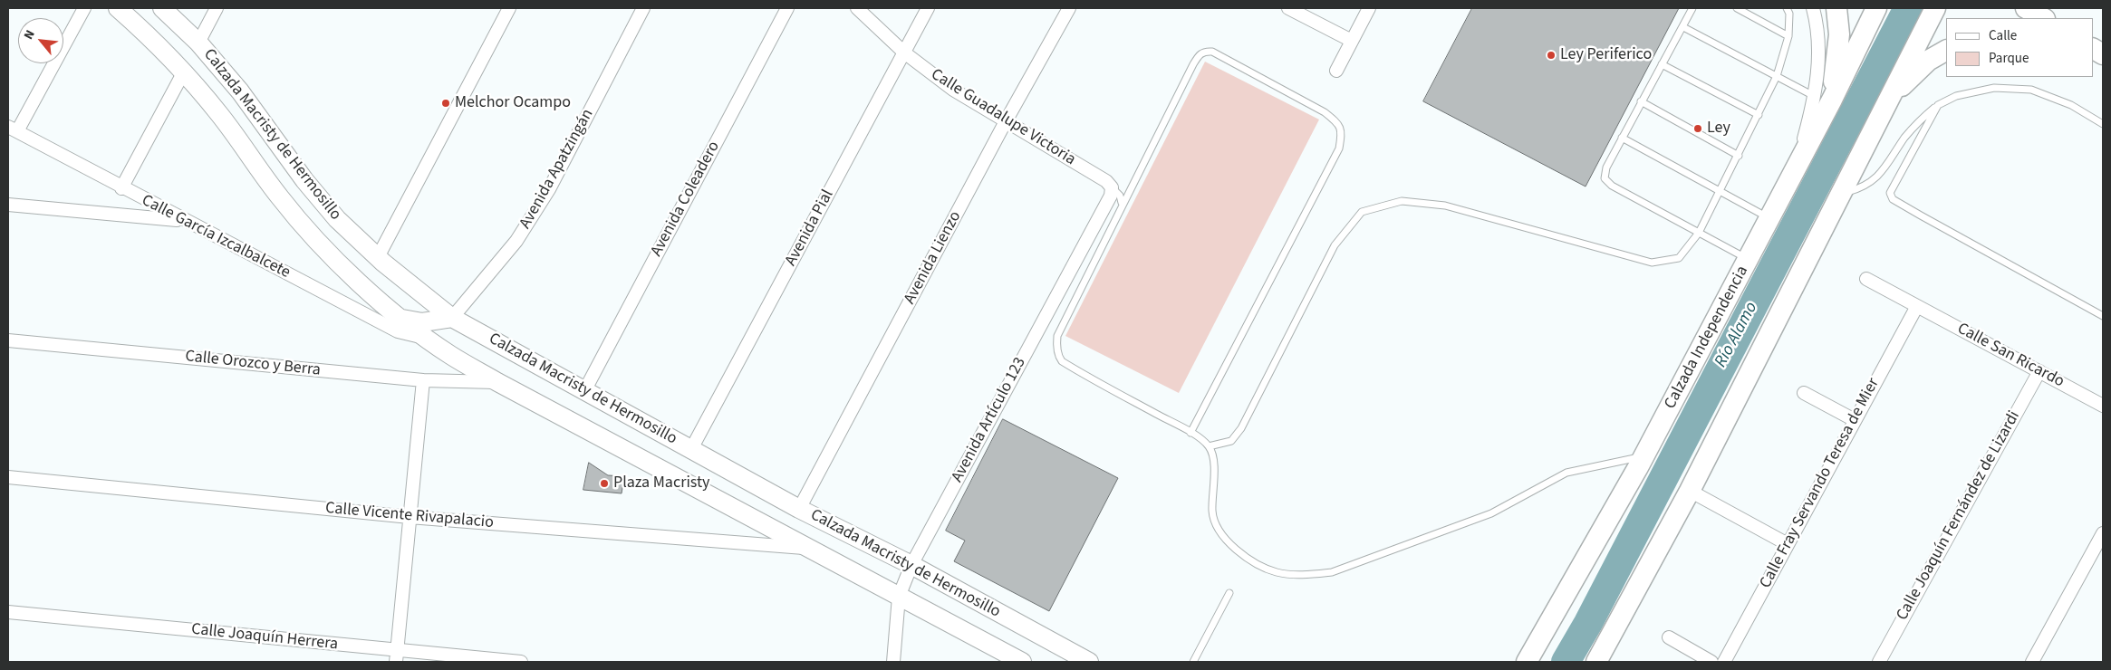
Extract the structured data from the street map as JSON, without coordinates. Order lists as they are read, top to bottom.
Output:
{
  "streets": {
    "main road": ["Calzada Macristy de Hermosillo", "Calzada Independencia"],
    "street": [
      "Calle Guadalupe Victoria",
      "Avenida Apatzingán",
      "Avenida Coleadero",
      "Avenida Pial",
      "Calle García Izcalbalcete",
      "Avenida Lienzo",
      "Calle San Ricardo",
      "Calle Orozco y Berra",
      "Avenida Artículo 123",
      "Calle Fray Servando Teresa de Mier",
      "Calle Vicente Rivapalacio",
      "Calle Joaquín Fernández de Lizardi",
      "Calle Joaquín Herrera"
    ]
  },
  "crossings": [
    ["Calle Guadalupe Victoria", "Avenida Pial"],
    ["Calle Guadalupe Victoria", "Avenida Lienzo"],
    ["Calle Guadalupe Victoria", "Avenida Artículo 123"],
    ["Calzada Macristy de Hermosillo", "Avenida Apatzingán"],
    ["Calzada Macristy de Hermosillo", "Avenida Coleadero"],
    ["Calzada Macristy de Hermosillo", "Avenida Pial"],
    ["Calzada Macristy de Hermosillo", "Calle García Izcalbalcete"],
    ["Calzada Macristy de Hermosillo", "Avenida Lienzo"],
    ["Calzada Macristy de Hermosillo", "Calle Orozco y Berra"],
    ["Calzada Macristy de Hermosillo", "Avenida Artículo 123"],
    ["Calzada Macristy de Hermosillo", "Calle Vicente Rivapalacio"],
    ["Calle San Ricardo", "Calle Fray Servando Teresa de Mier"],
    ["Calle San Ricardo", "Calle Joaquín Fernández de Lizardi"]
  ],
  "water": ["Río Alamo"],
  "places": [
    "Ley Periferico",
    "Melchor Ocampo",
    "Ley",
    "Plaza Macristy"
  ],
  "legend": ["Calle", "Parque"],
  "north": "top left"
}
